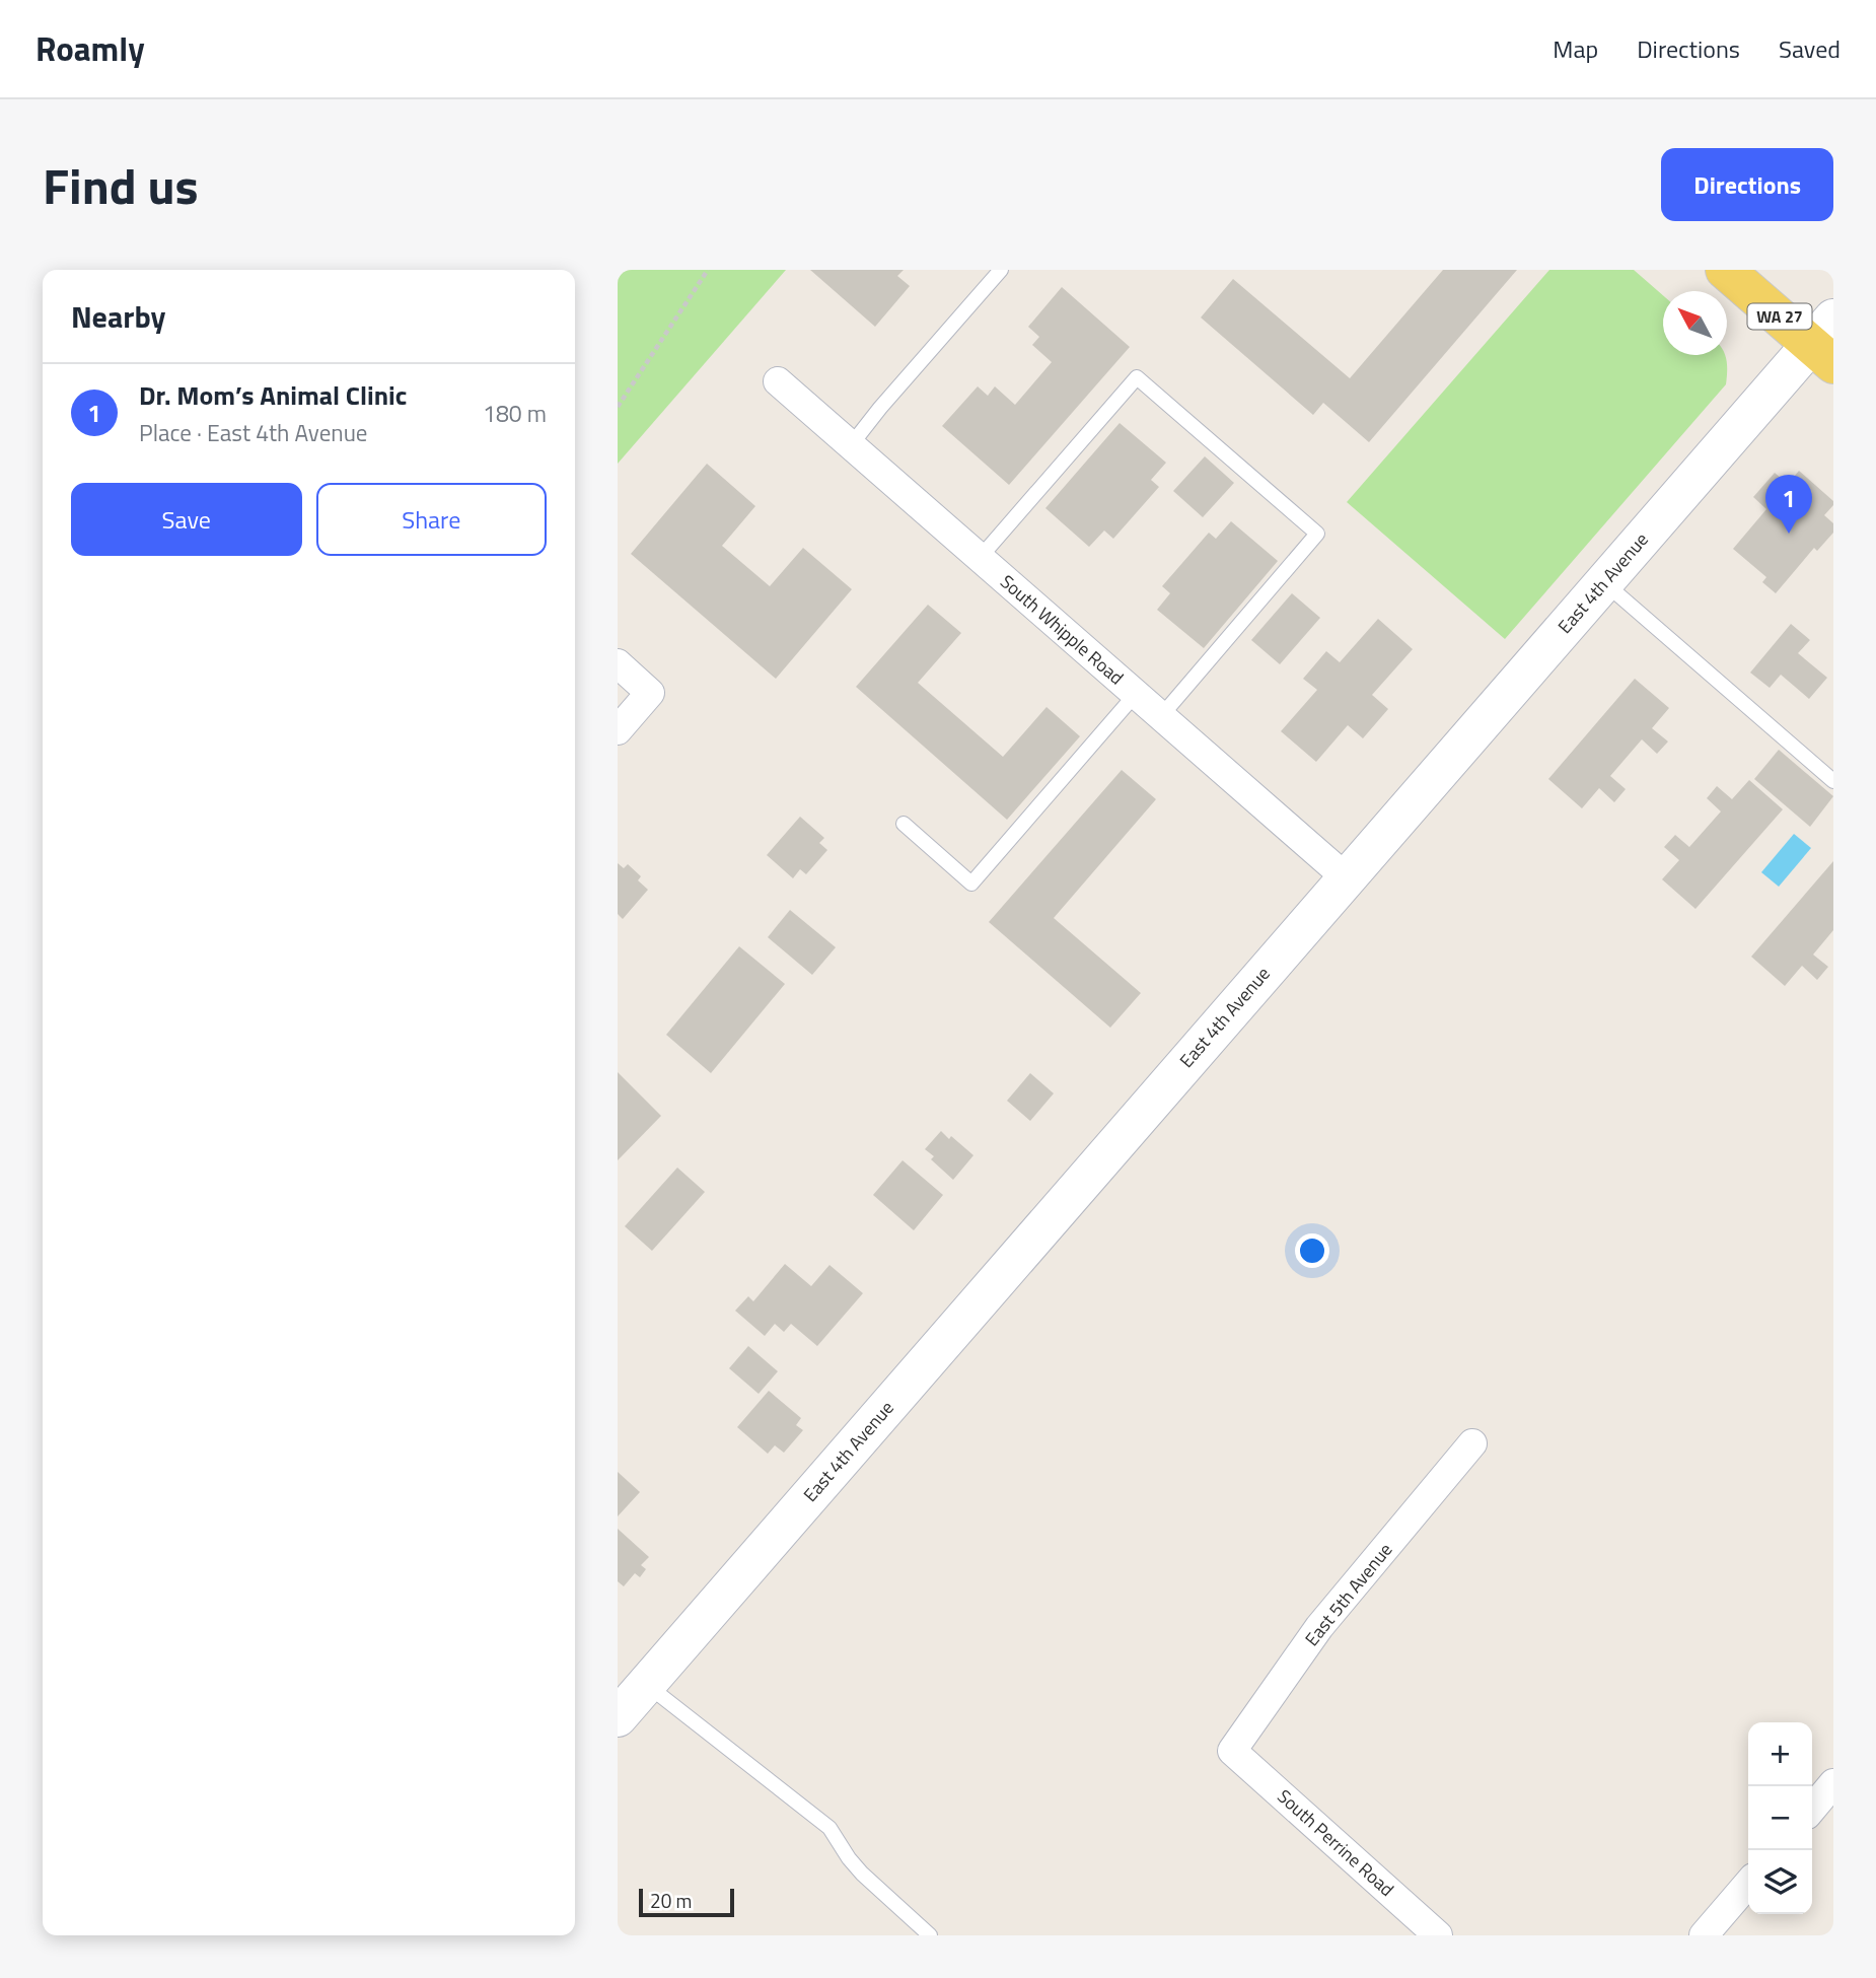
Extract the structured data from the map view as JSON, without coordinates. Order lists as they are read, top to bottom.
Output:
{
  "streets": {
    "main road": ["WA 27"],
    "street": [
      "East 4th Avenue",
      "South Whipple Road",
      "East 5th Avenue",
      "South Perrine Road"
    ]
  },
  "crossings": [
    ["WA 27", "East 4th Avenue"],
    ["East 4th Avenue", "South Whipple Road"],
    ["East 5th Avenue", "South Perrine Road"]
  ],
  "scale_bar": "20 m",
  "north": "top left",
  "page": {
    "header": "Roamly",
    "nav": ["Map", "Directions", "Saved"],
    "title": "Find us",
    "buttons": [
      "Directions",
      ["Save", "Share"]
    ],
    "heading": "Nearby",
    "list": [
      {
        "mark": "1",
        "name": "Dr. Mom’s Animal Clinic",
        "note": "Place · East 4th Avenue",
        "value": "180 m"
      }
    ],
    "pins": "1",
    "map_buttons": ["+", "−"],
    "scale": "20 m"
  }
}
